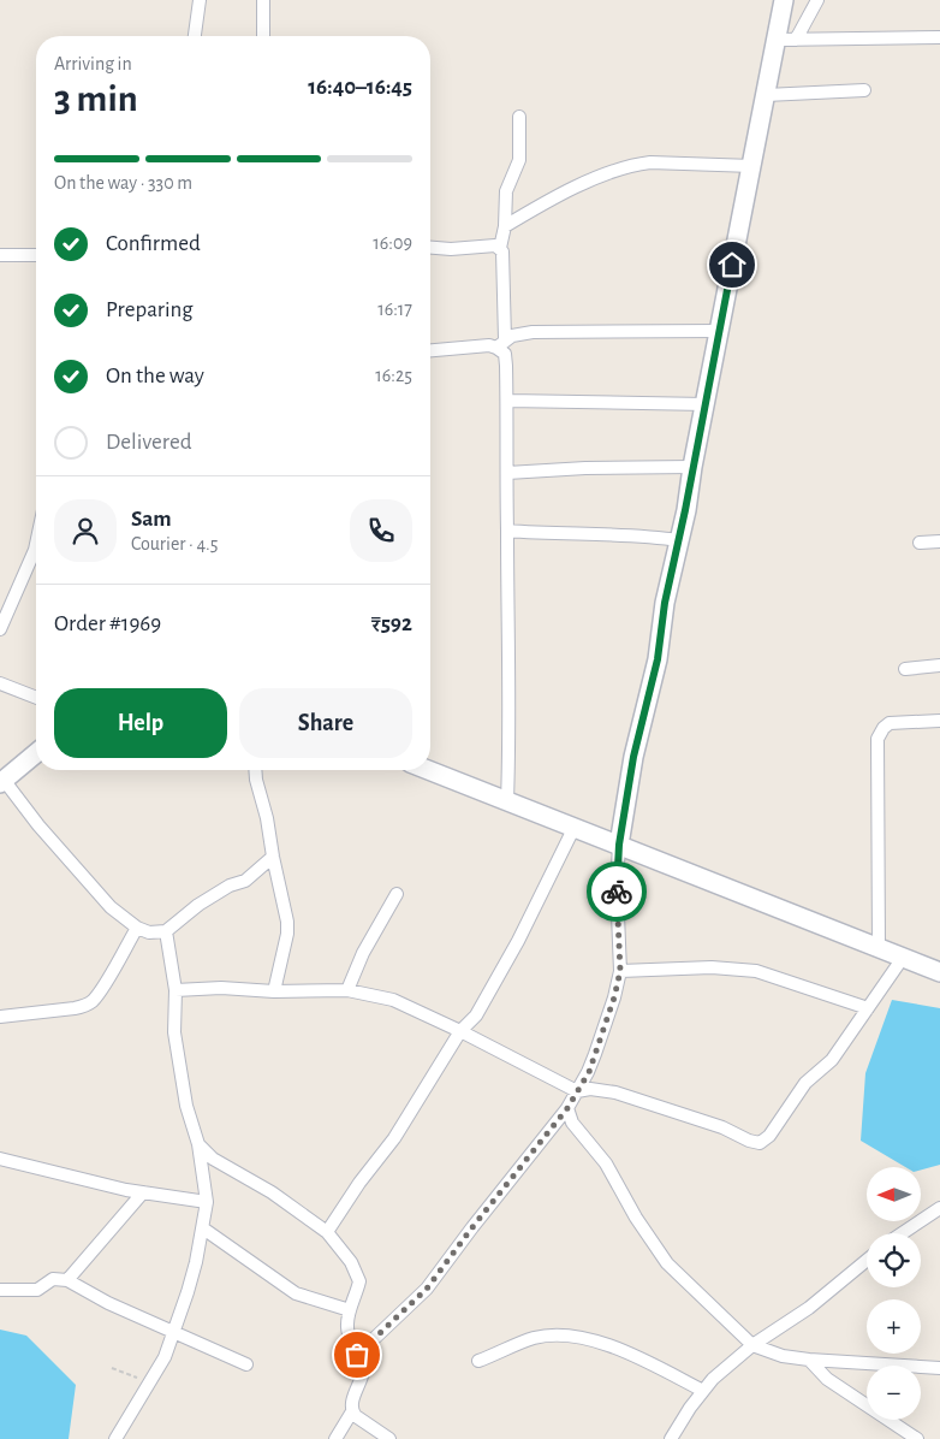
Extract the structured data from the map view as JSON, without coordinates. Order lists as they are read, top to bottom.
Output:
{
  "north": "left",
  "page": {
    "heading": ["3 min", "Arriving in", "16:40–16:45"],
    "panel": [
      "Sam",
      "Courier · 4.5",
      "Order #1969",
      "₹592"
    ],
    "bar": "On the way · 330 m",
    "list": [
      ["Confirmed", "16:09"],
      ["Preparing", "16:17"],
      ["On the way", "16:25"],
      "Delivered"
    ],
    "buttons": ["Help", "Share"],
    "map_buttons": ["+", "−"]
  }
}
